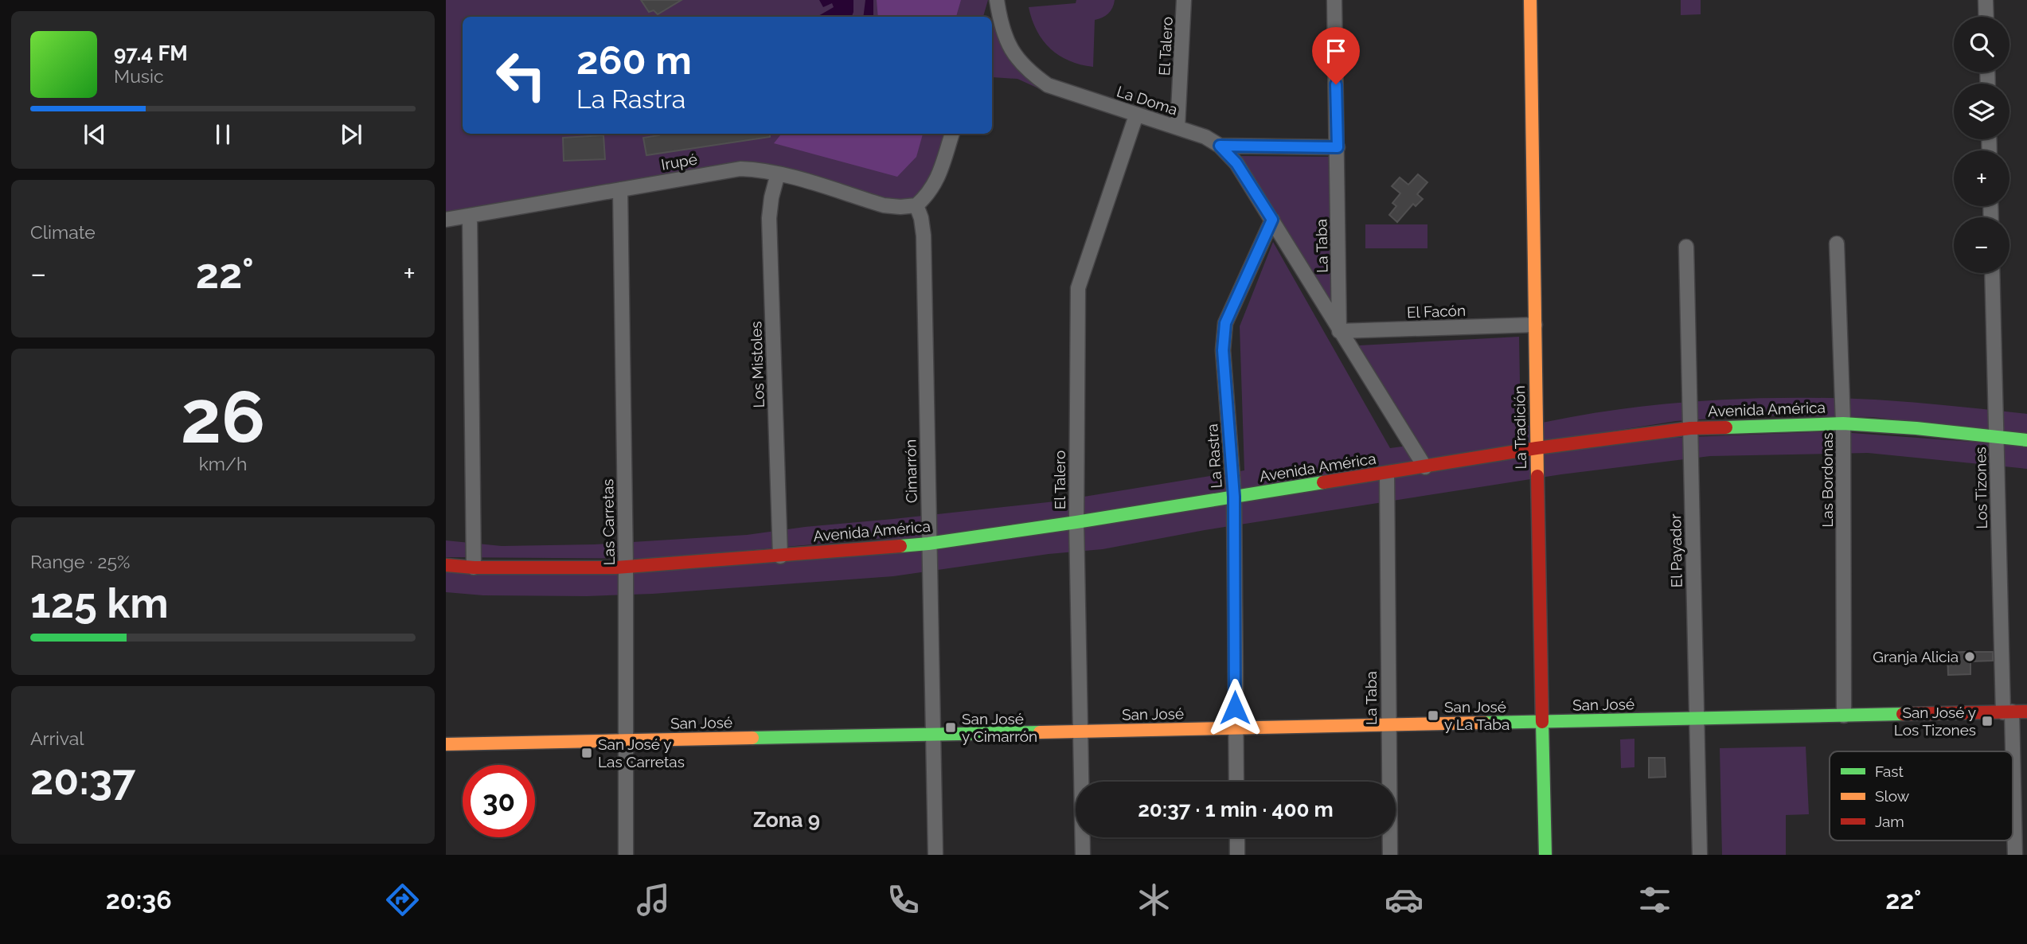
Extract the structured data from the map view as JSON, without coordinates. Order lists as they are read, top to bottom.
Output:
{
  "streets": {
    "street": [
      "El Talero",
      "La Doma",
      "Irupé",
      "La Taba",
      "El Facón",
      "Los Mistoles",
      "Avenida América",
      "La Tradición",
      "La Rastra",
      "Cimarrón",
      "Las Bordonas",
      "Los Tizones",
      "Las Carretas",
      "El Payador",
      "San José"
    ]
  },
  "crossings": [
    ["El Talero", "La Doma"],
    ["El Talero", "Avenida América"],
    ["El Talero", "San José"],
    ["La Doma", "La Taba"],
    ["Irupé", "Los Mistoles"],
    ["Irupé", "Cimarrón"],
    ["Irupé", "Las Carretas"],
    ["La Taba", "El Facón"],
    ["La Taba", "Avenida América"],
    ["La Taba", "San José"],
    ["El Facón", "La Tradición"],
    ["Los Mistoles", "Avenida América"],
    ["Avenida América", "La Tradición"],
    ["Avenida América", "La Rastra"],
    ["Avenida América", "Cimarrón"],
    ["Avenida América", "Las Bordonas"],
    ["Avenida América", "Los Tizones"],
    ["Avenida América", "Las Carretas"],
    ["Avenida América", "El Payador"],
    ["La Tradición", "San José"],
    ["La Rastra", "San José"],
    ["Cimarrón", "San José"],
    ["Las Bordonas", "San José"],
    ["Los Tizones", "San José"],
    ["Las Carretas", "San José"],
    ["El Payador", "San José"]
  ],
  "districts": ["Zona 9"],
  "places": {
    "other": ["Granja Alicia"],
    "transit": [
      "San José y La Taba",
      "San José y Los Tizones",
      "San José y Cimarrón",
      "San José y Las Carretas"
    ]
  },
  "legend": ["Fast", "Slow", "Jam"],
  "page": {
    "map_buttons": ["+", "−"],
    "turn": ["260 m", "La Rastra"],
    "song": ["97.4 FM", "Music"],
    "tile": [
      "Climate",
      ["26", "km/h"],
      ["Range · 25%", "125 km"],
      ["Arrival", "20:37"]
    ],
    "heat": ["−", "22°", "+"],
    "limit": "30",
    "trip": "20:37 · 1 min · 400 m",
    "tabs": ["20:36", "22°"]
  }
}
